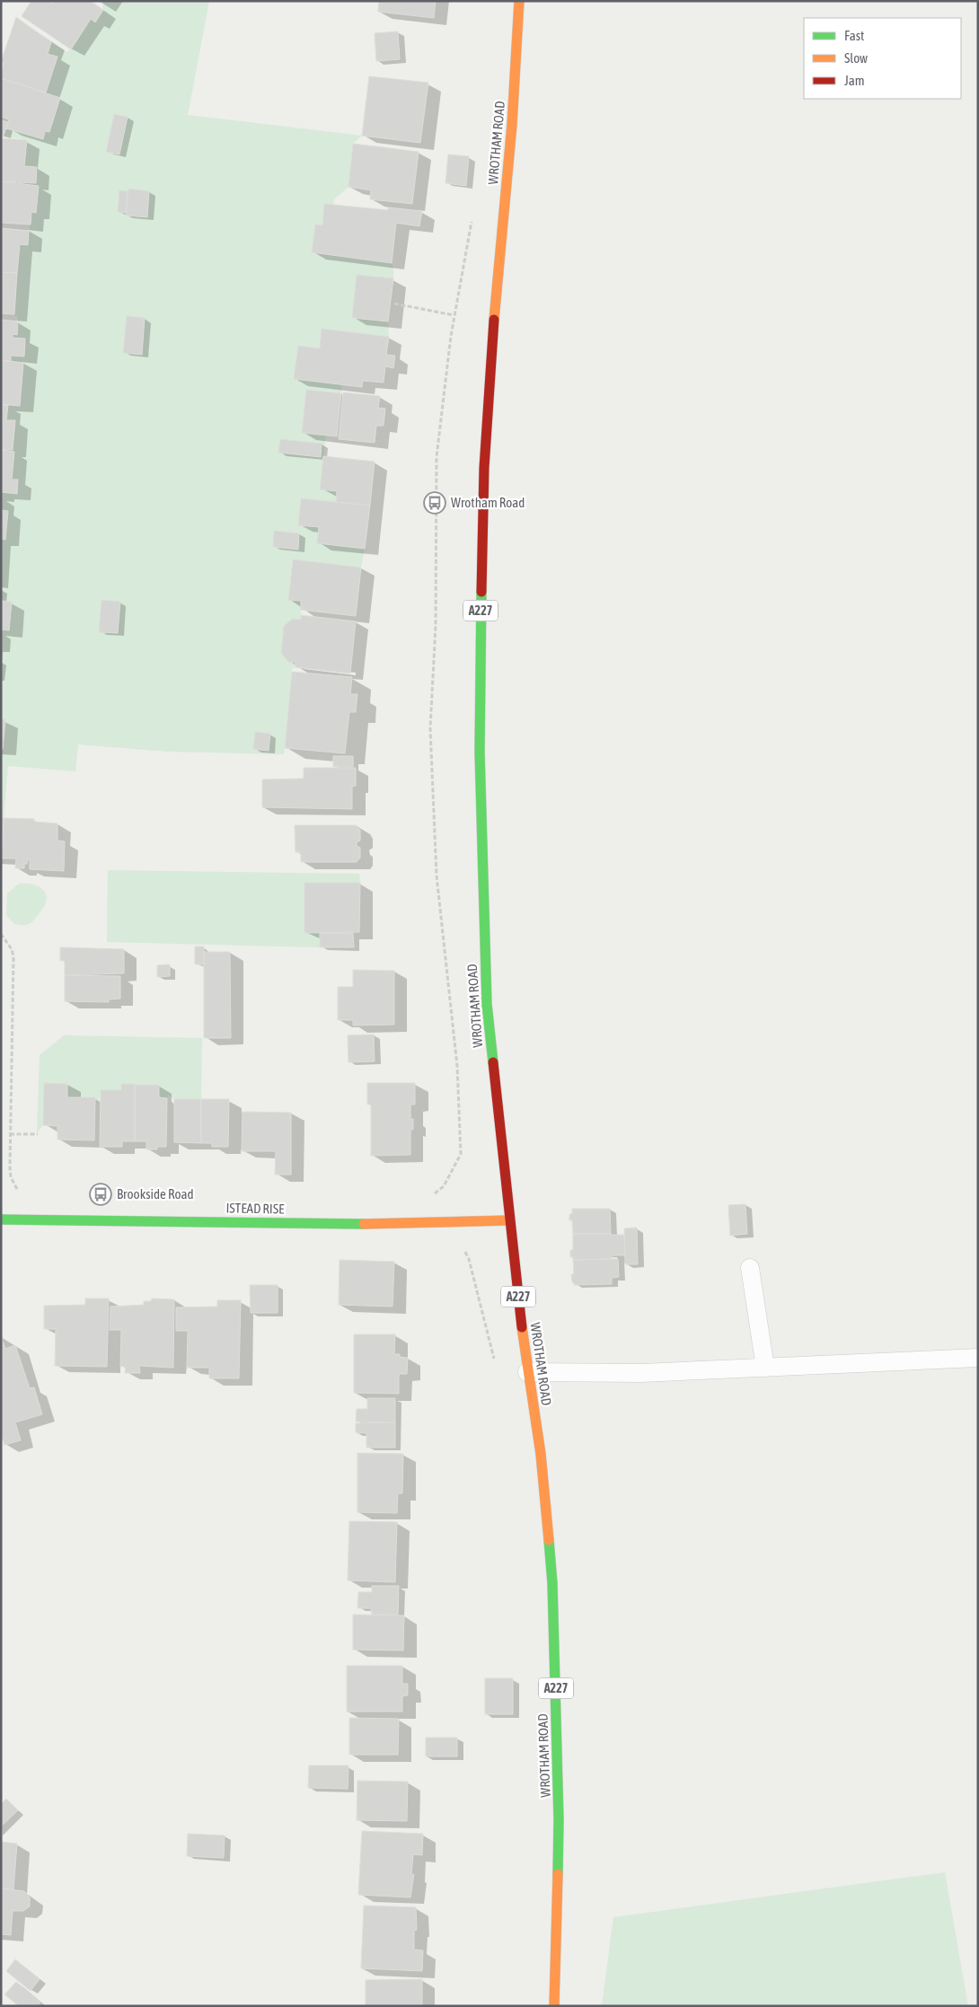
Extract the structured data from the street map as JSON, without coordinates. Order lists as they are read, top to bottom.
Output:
{
  "streets": {
    "main road": ["WROTHAM ROAD", "A227", "ISTEAD RISE"]
  },
  "crossings": [
    ["WROTHAM ROAD", "ISTEAD RISE"]
  ],
  "places": {
    "bus stop": ["Wrotham Road", "Brookside Road"]
  },
  "legend": ["Fast", "Slow", "Jam"]
}
